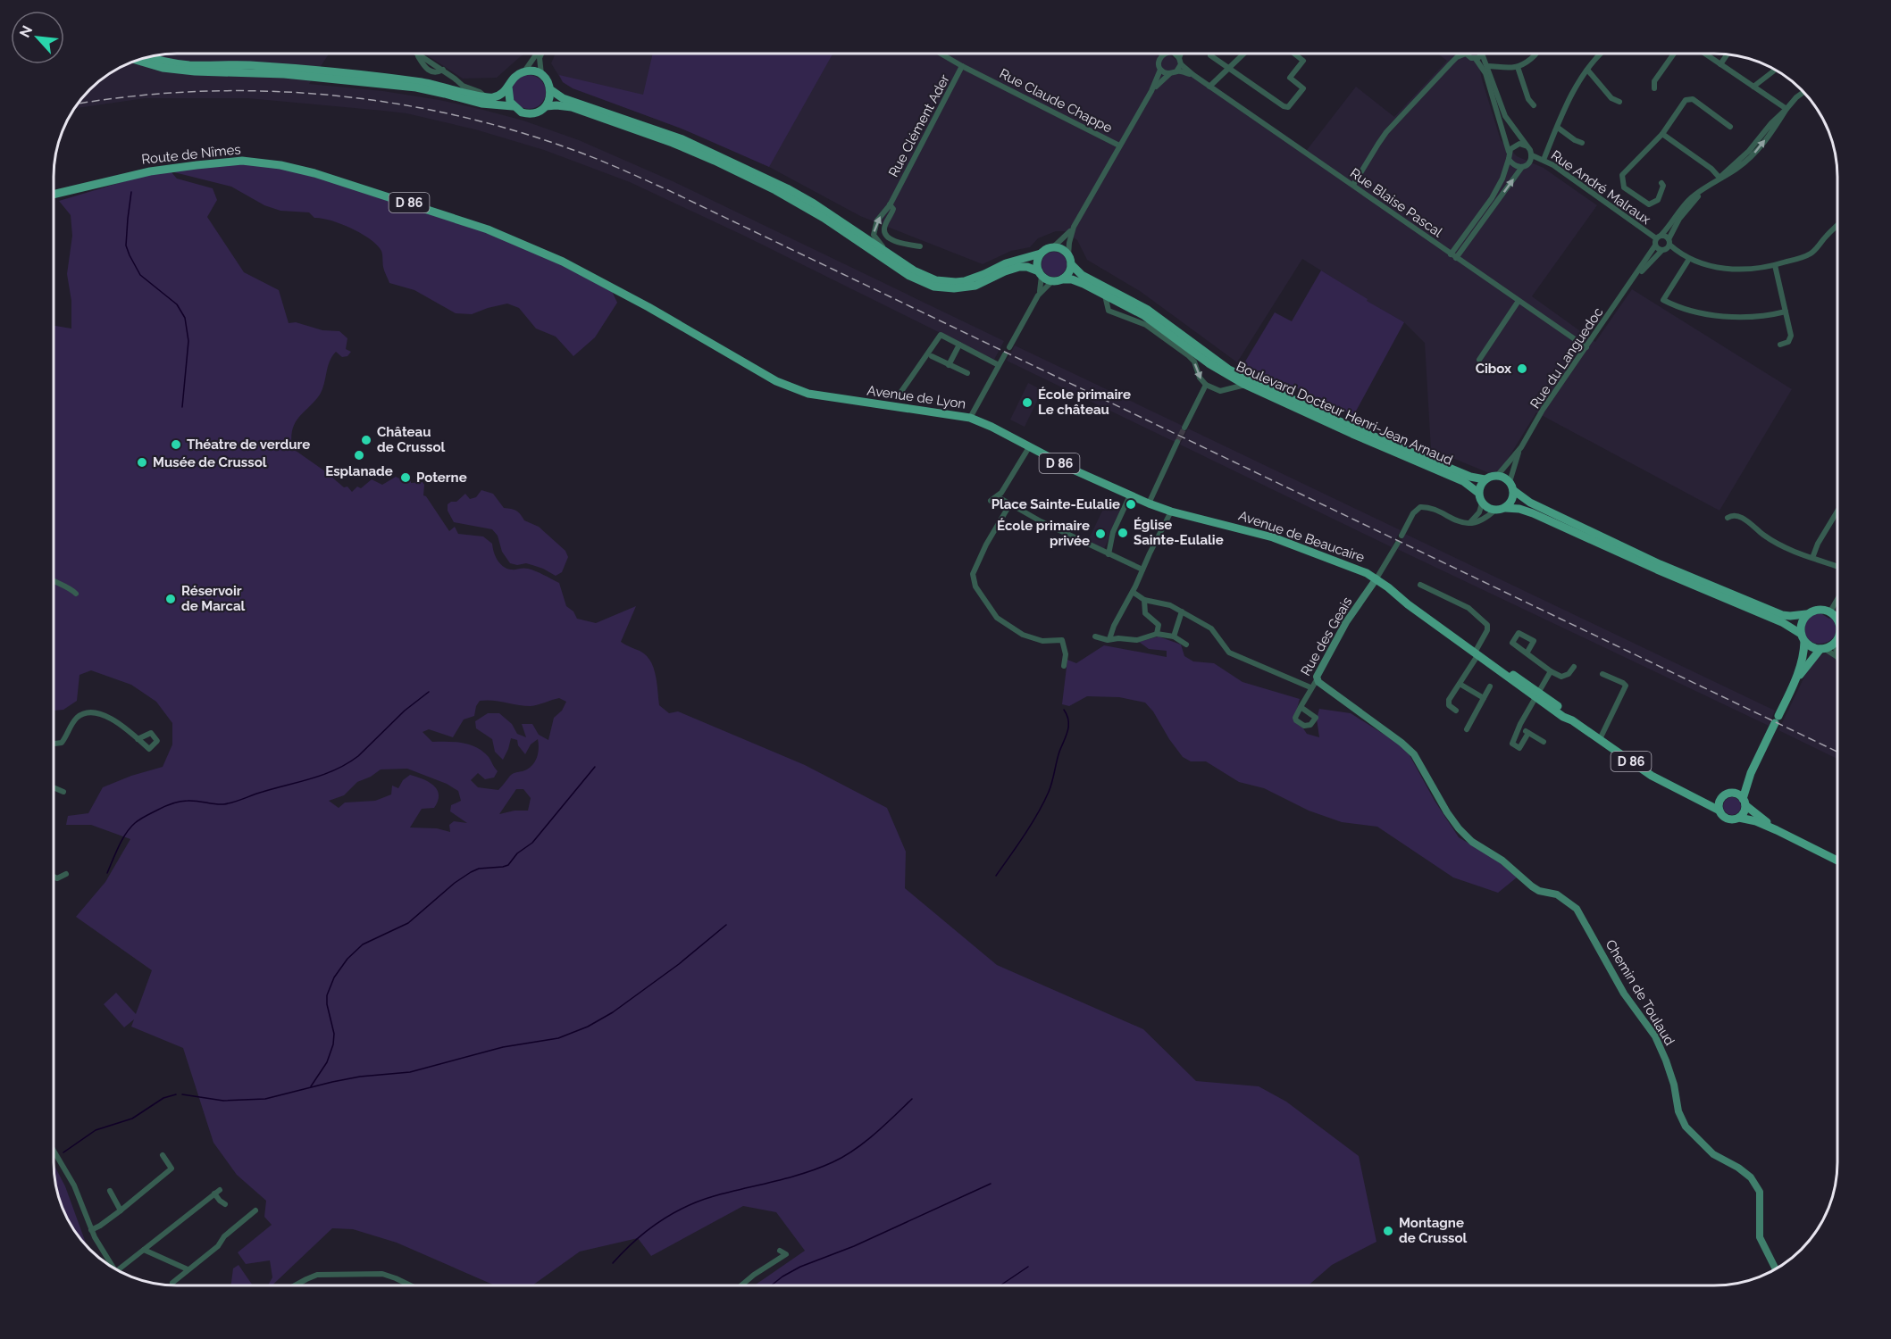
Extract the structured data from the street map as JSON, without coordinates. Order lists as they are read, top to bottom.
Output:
{
  "streets": {
    "main road": [
      "Route de Nîmes",
      "D 86",
      "Avenue de Lyon",
      "Boulevard Docteur Henri-Jean Arnaud",
      "Avenue de Beaucaire"
    ],
    "street": [
      "Rue Claude Chappe",
      "Rue Clément Ader",
      "Rue André Malraux",
      "Rue Blaise Pascal",
      "Rue du Languedoc",
      "Rue des Geais",
      "Chemin de Toulaud"
    ]
  },
  "crossings": [
    ["Rue Claude Chappe", "Rue Clément Ader"],
    ["Route de Nîmes", "Avenue de Lyon"],
    ["Rue André Malraux", "Rue du Languedoc"],
    ["Rue Blaise Pascal", "Rue du Languedoc"],
    ["Rue du Languedoc", "Boulevard Docteur Henri-Jean Arnaud"],
    ["Avenue de Lyon", "Avenue de Beaucaire"],
    ["Avenue de Beaucaire", "Rue des Geais"],
    ["Rue des Geais", "Chemin de Toulaud"]
  ],
  "places": [
    "Cibox",
    "École primaire Le château",
    "Château de Crussol",
    "Théatre de verdure",
    "Esplanade",
    "Musée de Crussol",
    "Poterne",
    "Place Sainte-Eulalie",
    "Église Sainte-Eulalie",
    "École primaire privée",
    "Réservoir de Marcal",
    "Montagne de Crussol"
  ],
  "north": "top left"
}
